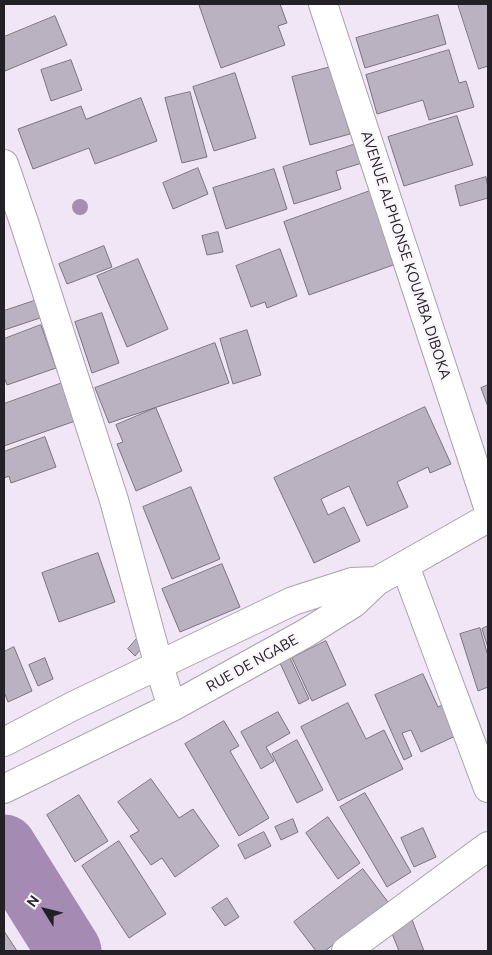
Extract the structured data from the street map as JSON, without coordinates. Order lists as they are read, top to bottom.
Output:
{
  "streets": {
    "street": ["AVENUE ALPHONSE KOUMBA DIBOKA", "RUE DE NGABE"]
  },
  "north": "top left"
}
